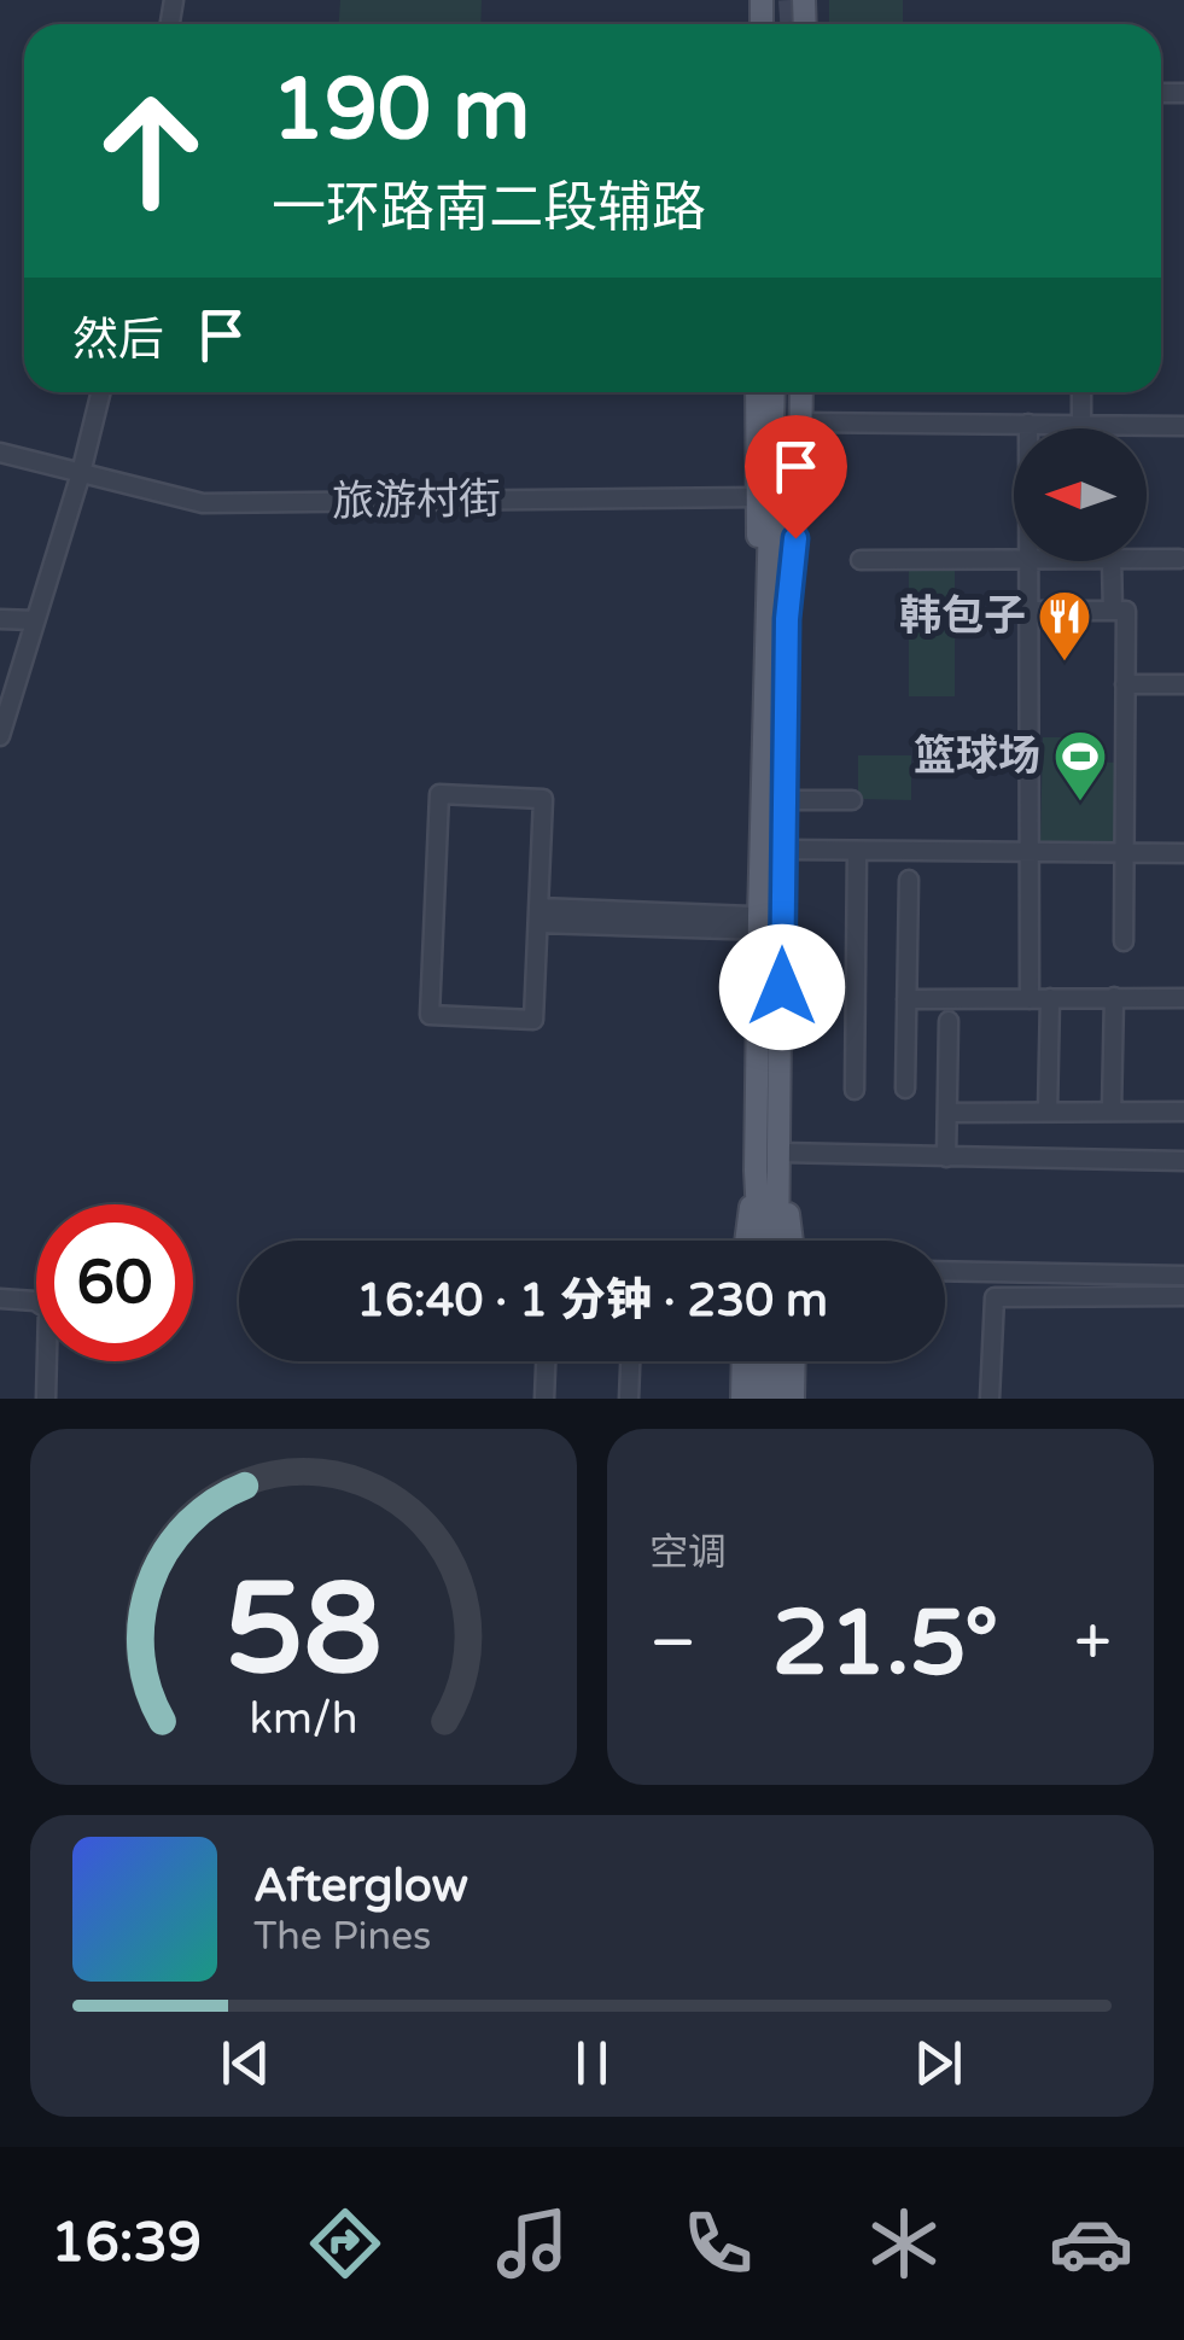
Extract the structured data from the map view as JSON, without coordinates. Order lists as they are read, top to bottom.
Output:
{
  "streets": {
    "street": ["旅游村街"]
  },
  "places": {
    "restaurant": ["韩包子"],
    "sports": ["篮球场"]
  },
  "north": "left",
  "page": {
    "turn": ["190 m", "一环路南二段辅路"],
    "then": "然后",
    "limit": "60",
    "trip": "16:40 · 1 分钟 · 230 m",
    "tile": "空调",
    "heat": ["−", "21.5°", "+"],
    "song": ["Afterglow", "The Pines"],
    "tabs": "16:39",
    "gauge": ["58", "km/h"]
  }
}
